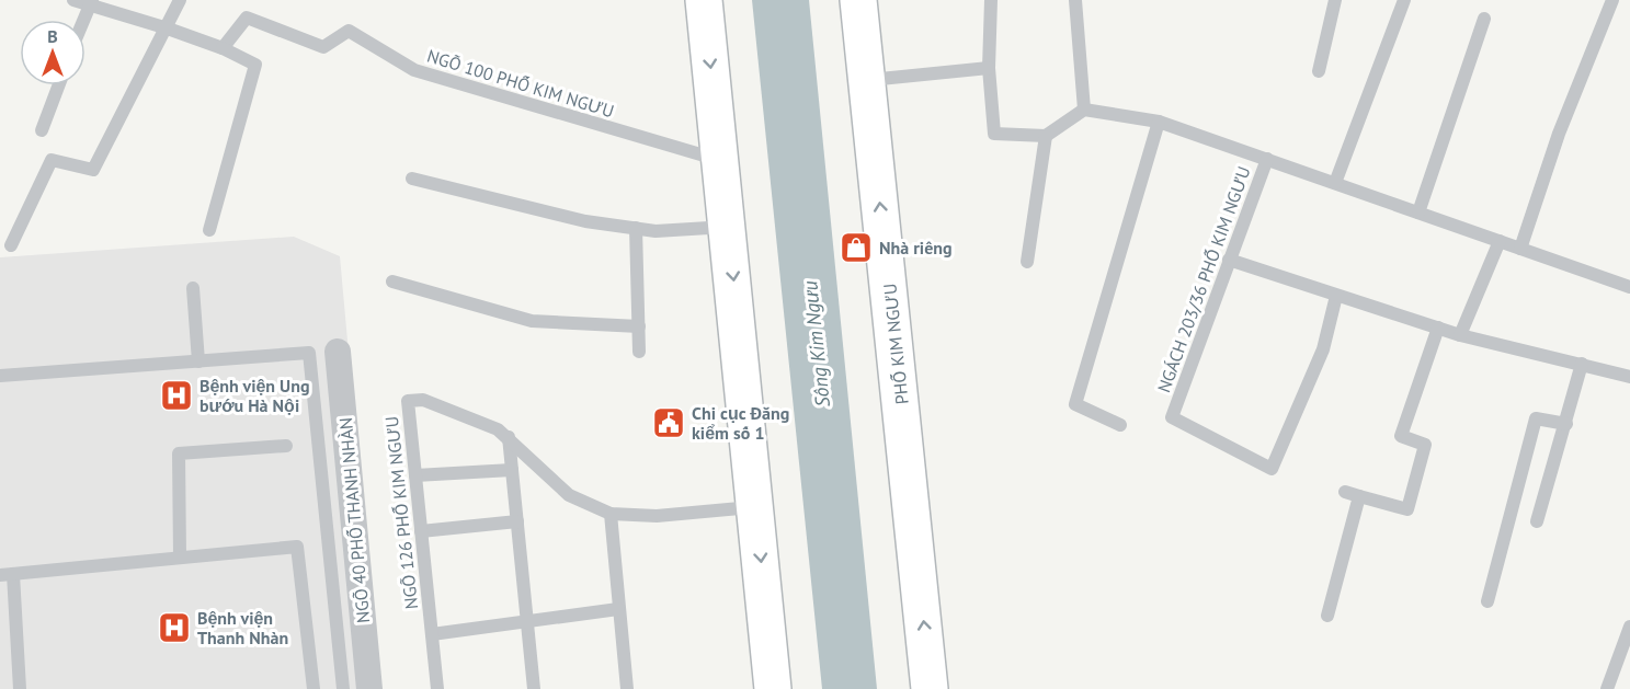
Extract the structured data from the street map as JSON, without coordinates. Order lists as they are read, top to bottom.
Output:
{
  "streets": {
    "main road": ["PHỐ KIM NGƯU"],
    "street": ["NGÕ 40 PHỐ THANH NHÀN"],
    "lane": ["NGÕ 100 PHỐ KIM NGƯU", "NGÁCH 203/36 PHỐ KIM NGƯU", "NGÕ 126 PHỐ KIM NGƯU"]
  },
  "water": ["Sông Kim Ngưu"],
  "places": {
    "shop": ["Nhà riêng"],
    "hospital": ["Bệnh viện Ung bướu Hà Nội", "Bệnh viện Thanh Nhàn"],
    "public building": ["Chi cục Đăng kiểm số 1"]
  },
  "north": "top"
}
